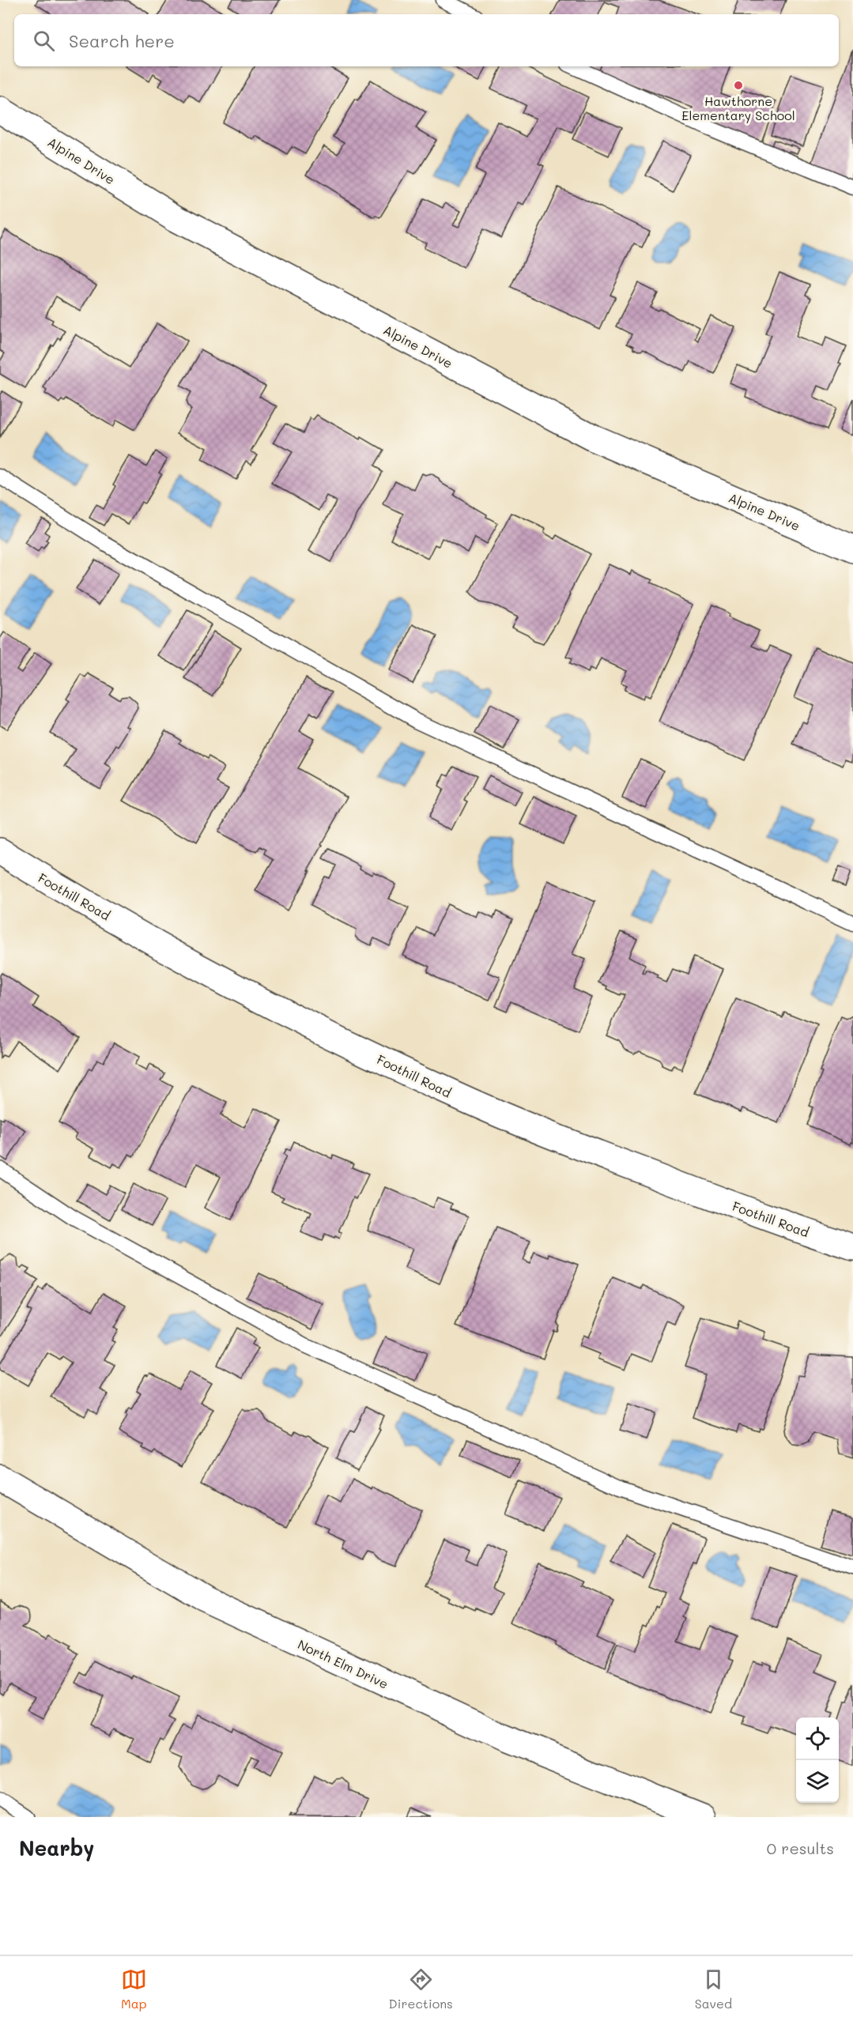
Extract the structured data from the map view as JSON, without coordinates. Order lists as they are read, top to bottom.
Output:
{
  "streets": {
    "street": ["Alpine Drive", "Foothill Road", "North Elm Drive"]
  },
  "places": ["Hawthorne Elementary School"],
  "page": {
    "search": "Search here",
    "heading": ["Nearby", "0 results"],
    "nav": ["Map", "Directions", "Saved"]
  }
}
